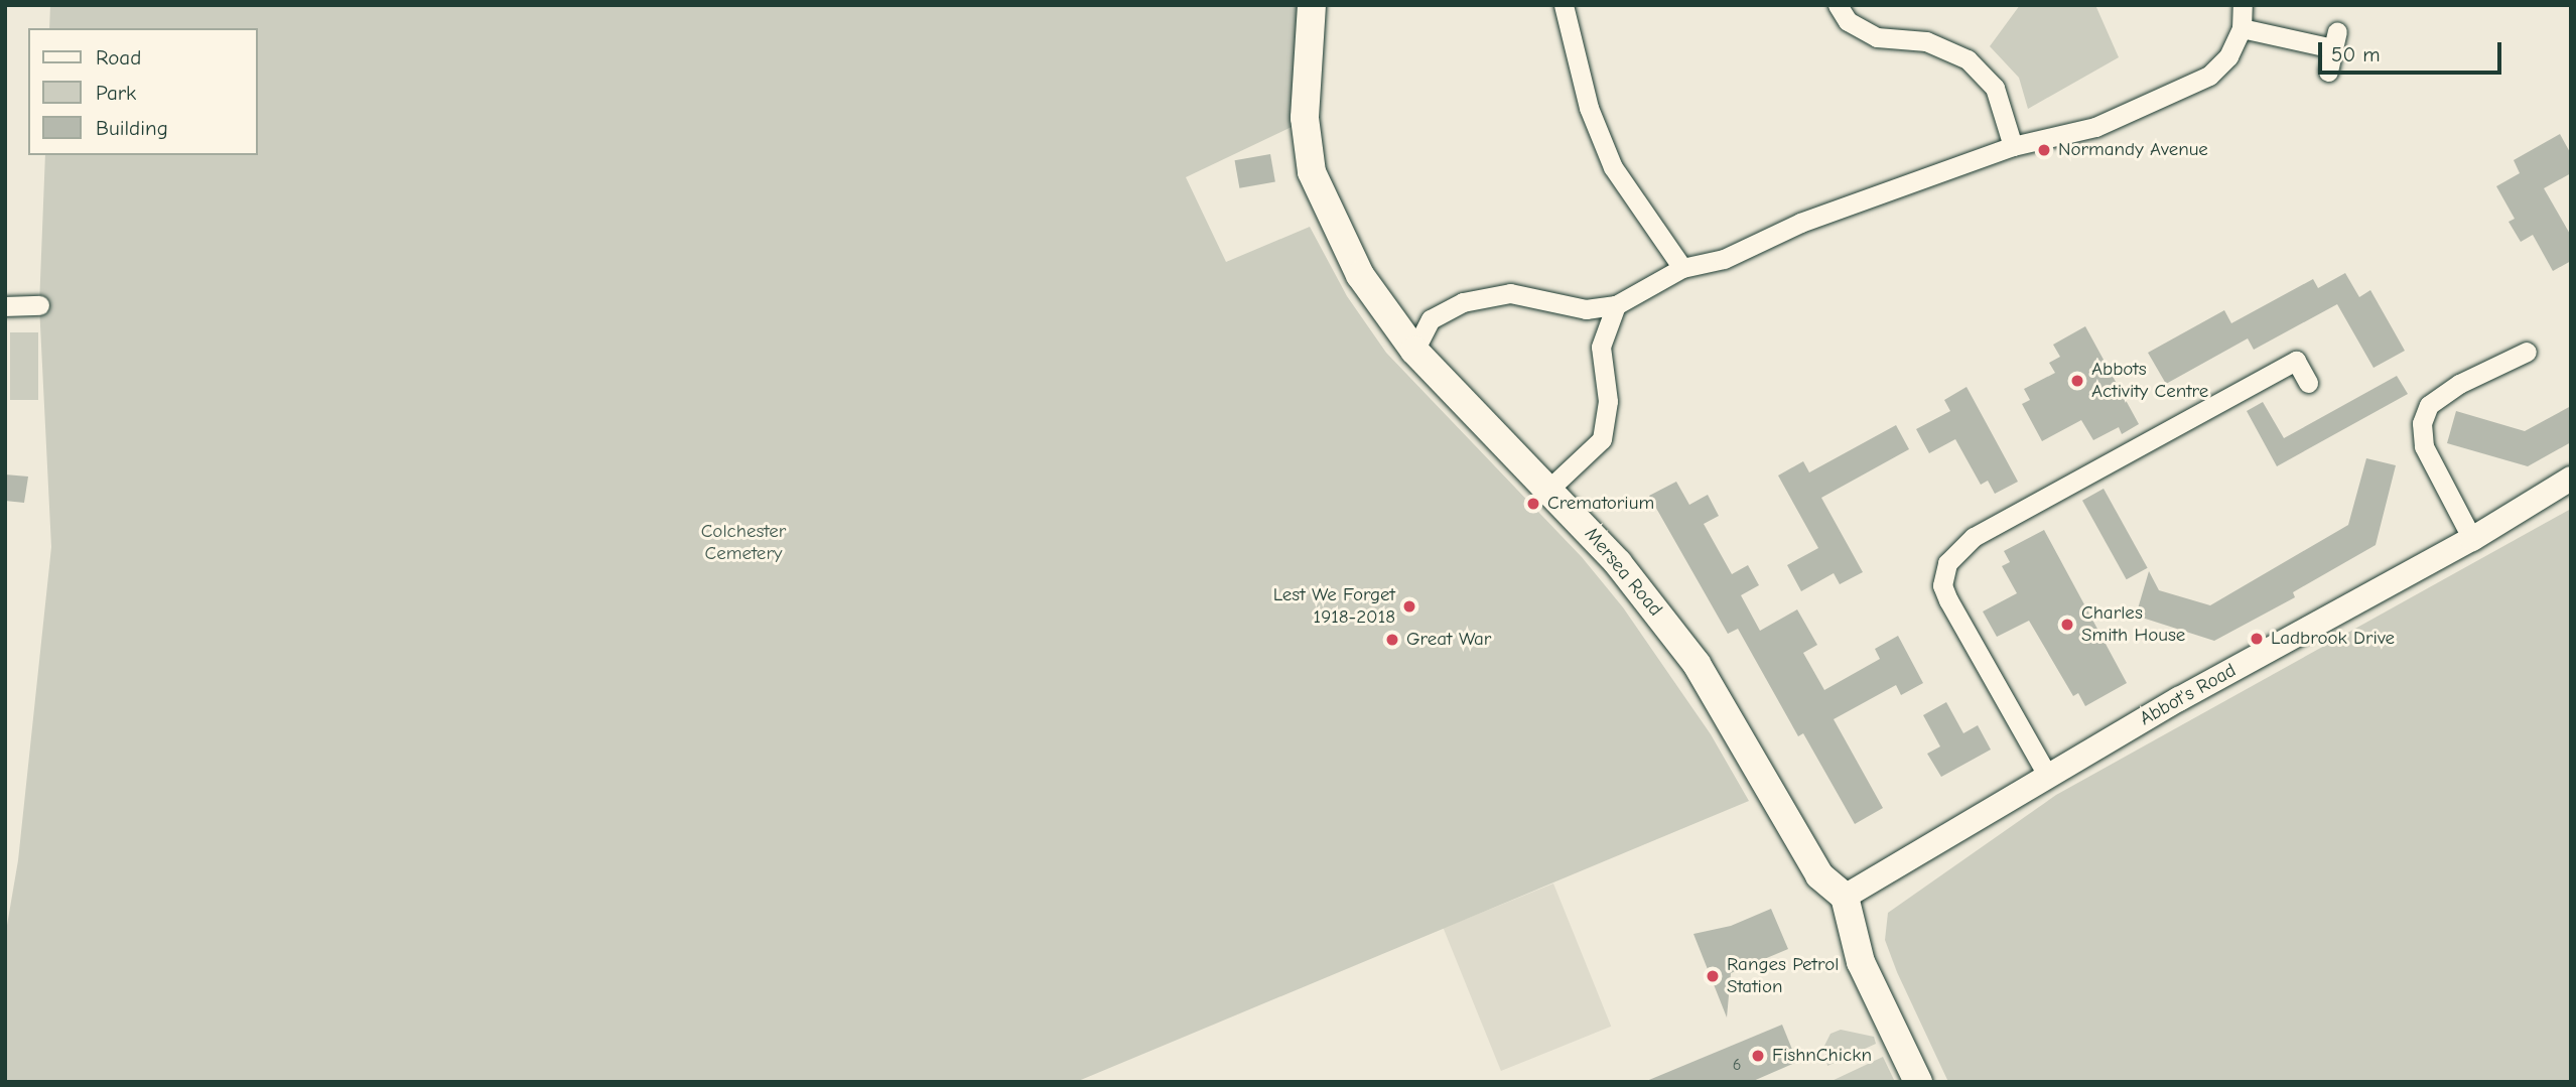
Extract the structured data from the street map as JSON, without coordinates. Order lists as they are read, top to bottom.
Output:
{
  "streets": {
    "main road": ["Mersea Road"],
    "street": ["Abbot's Road"]
  },
  "crossings": [
    ["Mersea Road", "Abbot's Road"]
  ],
  "parks": ["Colchester Cemetery"],
  "places": [
    "Normandy Avenue",
    "Abbots Activity Centre",
    "Crematorium",
    "Lest We Forget 1918-2018",
    "Charles Smith House",
    "Ladbrook Drive",
    "Great War",
    "Ranges Petrol Station",
    "FishnChickn"
  ],
  "house_numbers": ["6"],
  "legend": ["Road", "Park", "Building"],
  "scale_bar": "50 m"
}
